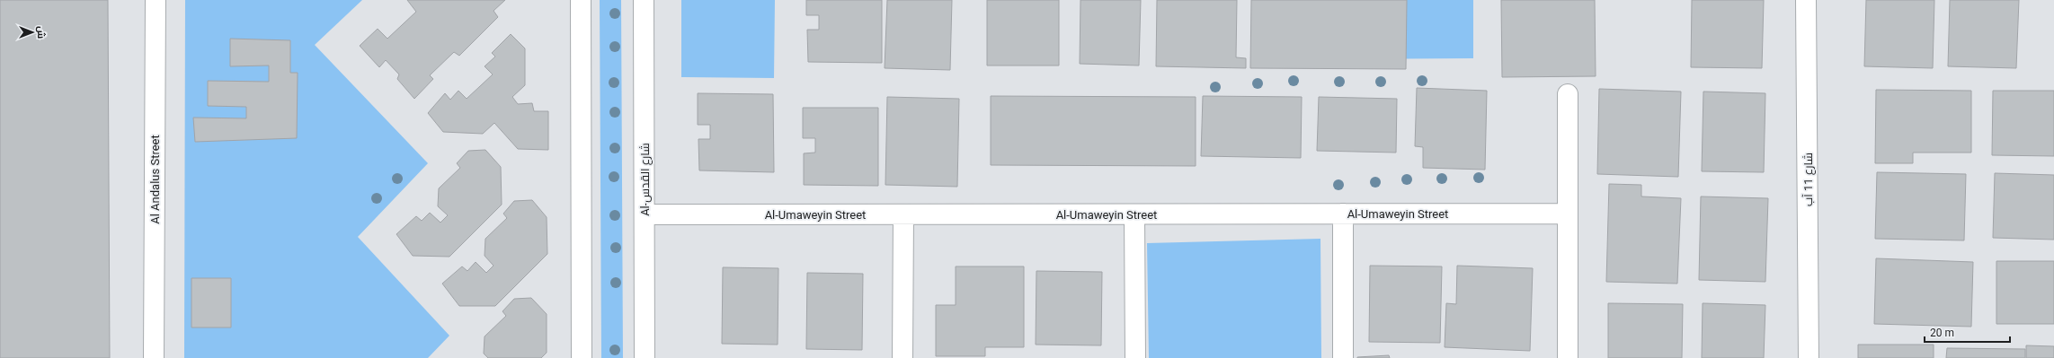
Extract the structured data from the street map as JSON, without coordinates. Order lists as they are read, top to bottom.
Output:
{
  "streets": {
    "street": [
      "Al Andalus Street",
      "Al-شارع القدس",
      "شارع 11 آب",
      "Al-Umaweyin Street"
    ]
  },
  "crossings": [
    ["Al-شارع القدس", "Al-Umaweyin Street"]
  ],
  "scale_bar": "20 m",
  "north": "right"
}
